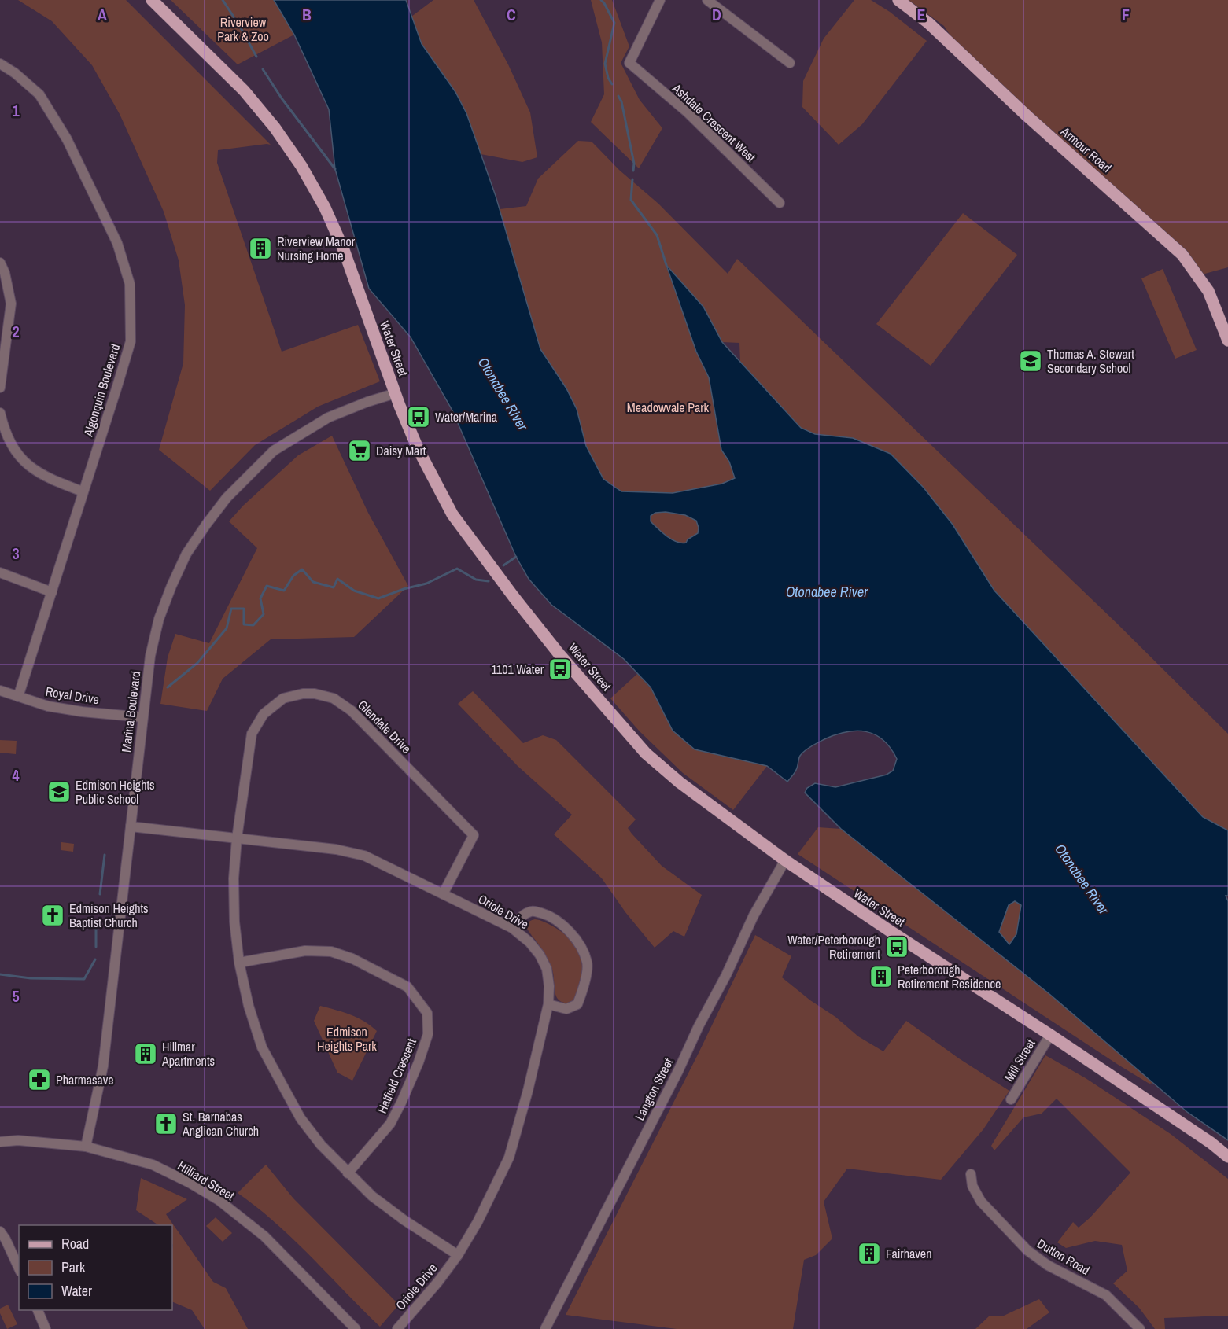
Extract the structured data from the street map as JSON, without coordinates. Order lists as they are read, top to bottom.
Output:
{
  "streets": {
    "main road": ["Armour Road", "Water Street"],
    "street": [
      "Ashdale Crescent West",
      "Algonquin Boulevard",
      "Royal Drive",
      "Marina Boulevard",
      "Glendale Drive",
      "Oriole Drive",
      "Mill Street",
      "Hatfield Crescent",
      "Langton Street",
      "Hilliard Street",
      "Dutton Road"
    ]
  },
  "crossings": [
    ["Water Street", "Marina Boulevard"],
    ["Water Street", "Mill Street"],
    ["Water Street", "Langton Street"],
    ["Algonquin Boulevard", "Royal Drive"],
    ["Royal Drive", "Marina Boulevard"],
    ["Marina Boulevard", "Oriole Drive"],
    ["Marina Boulevard", "Hilliard Street"],
    ["Glendale Drive", "Oriole Drive"]
  ],
  "water": ["Otonabee River"],
  "parks": ["Riverview Park & Zoo", "Meadowvale Park", "Edmison Heights Park"],
  "places": {
    "building": [
      "Riverview Manor Nursing Home",
      "Peterborough Retirement Residence",
      "Hillmar Apartments",
      "Fairhaven"
    ],
    "school or university": ["Thomas A. Stewart Secondary School", "Edmison Heights Public School"],
    "bus stop": ["Water/Marina", "1101 Water", "Water/Peterborough Retirement"],
    "supermarket": ["Daisy Mart"],
    "church": ["Edmison Heights Baptist Church", "St. Barnabas Anglican Church"],
    "pharmacy": ["Pharmasave"]
  },
  "legend": ["Road", "Park", "Water"],
  "grid": {
    "columns": [
      "A",
      "B",
      "C",
      "D",
      "E",
      "F"
    ],
    "rows": [
      "1",
      "2",
      "3",
      "4",
      "5"
    ]
  }
}
